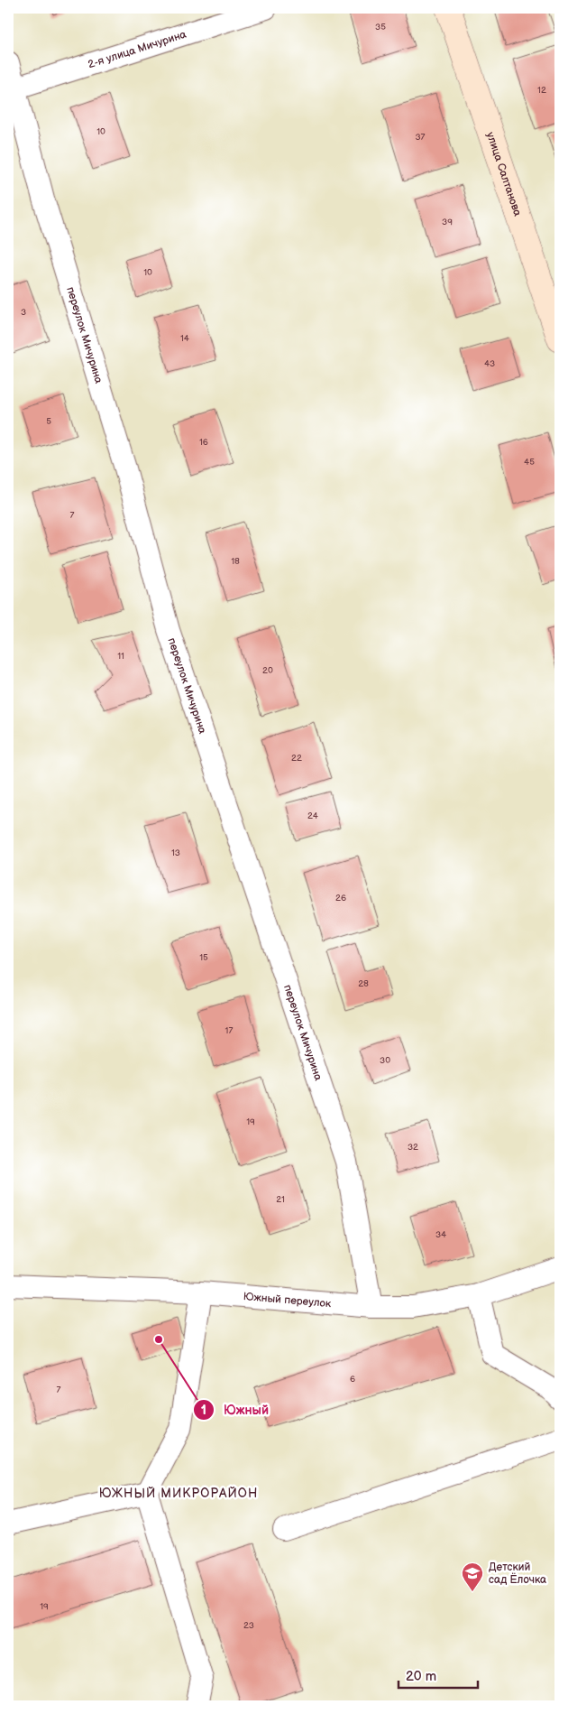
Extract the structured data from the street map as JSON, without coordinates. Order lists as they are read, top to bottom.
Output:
{
  "streets": {
    "main road": ["улица Салтанова"],
    "street": ["2-я улица Мичурина", "переулок Мичурина", "Южный переулок"]
  },
  "crossings": [
    ["2-я улица Мичурина", "переулок Мичурина"],
    ["переулок Мичурина", "Южный переулок"]
  ],
  "districts": ["ЮЖНЫЙ МИКРОРАЙОН"],
  "places": {
    "other": ["Южный"],
    "school or university": ["Детский сад Ёлочка"]
  },
  "house_numbers": [
    "35",
    "12",
    "10",
    "37",
    "39",
    "10",
    "3",
    "14",
    "43",
    "5",
    "16",
    "45",
    "7",
    "18",
    "11",
    "20",
    "22",
    "24",
    "13",
    "26",
    "15",
    "28",
    "17",
    "30",
    "19",
    "32",
    "21",
    "34",
    "6",
    "7",
    "19",
    "23"
  ],
  "scale_bar": "20 m"
}
